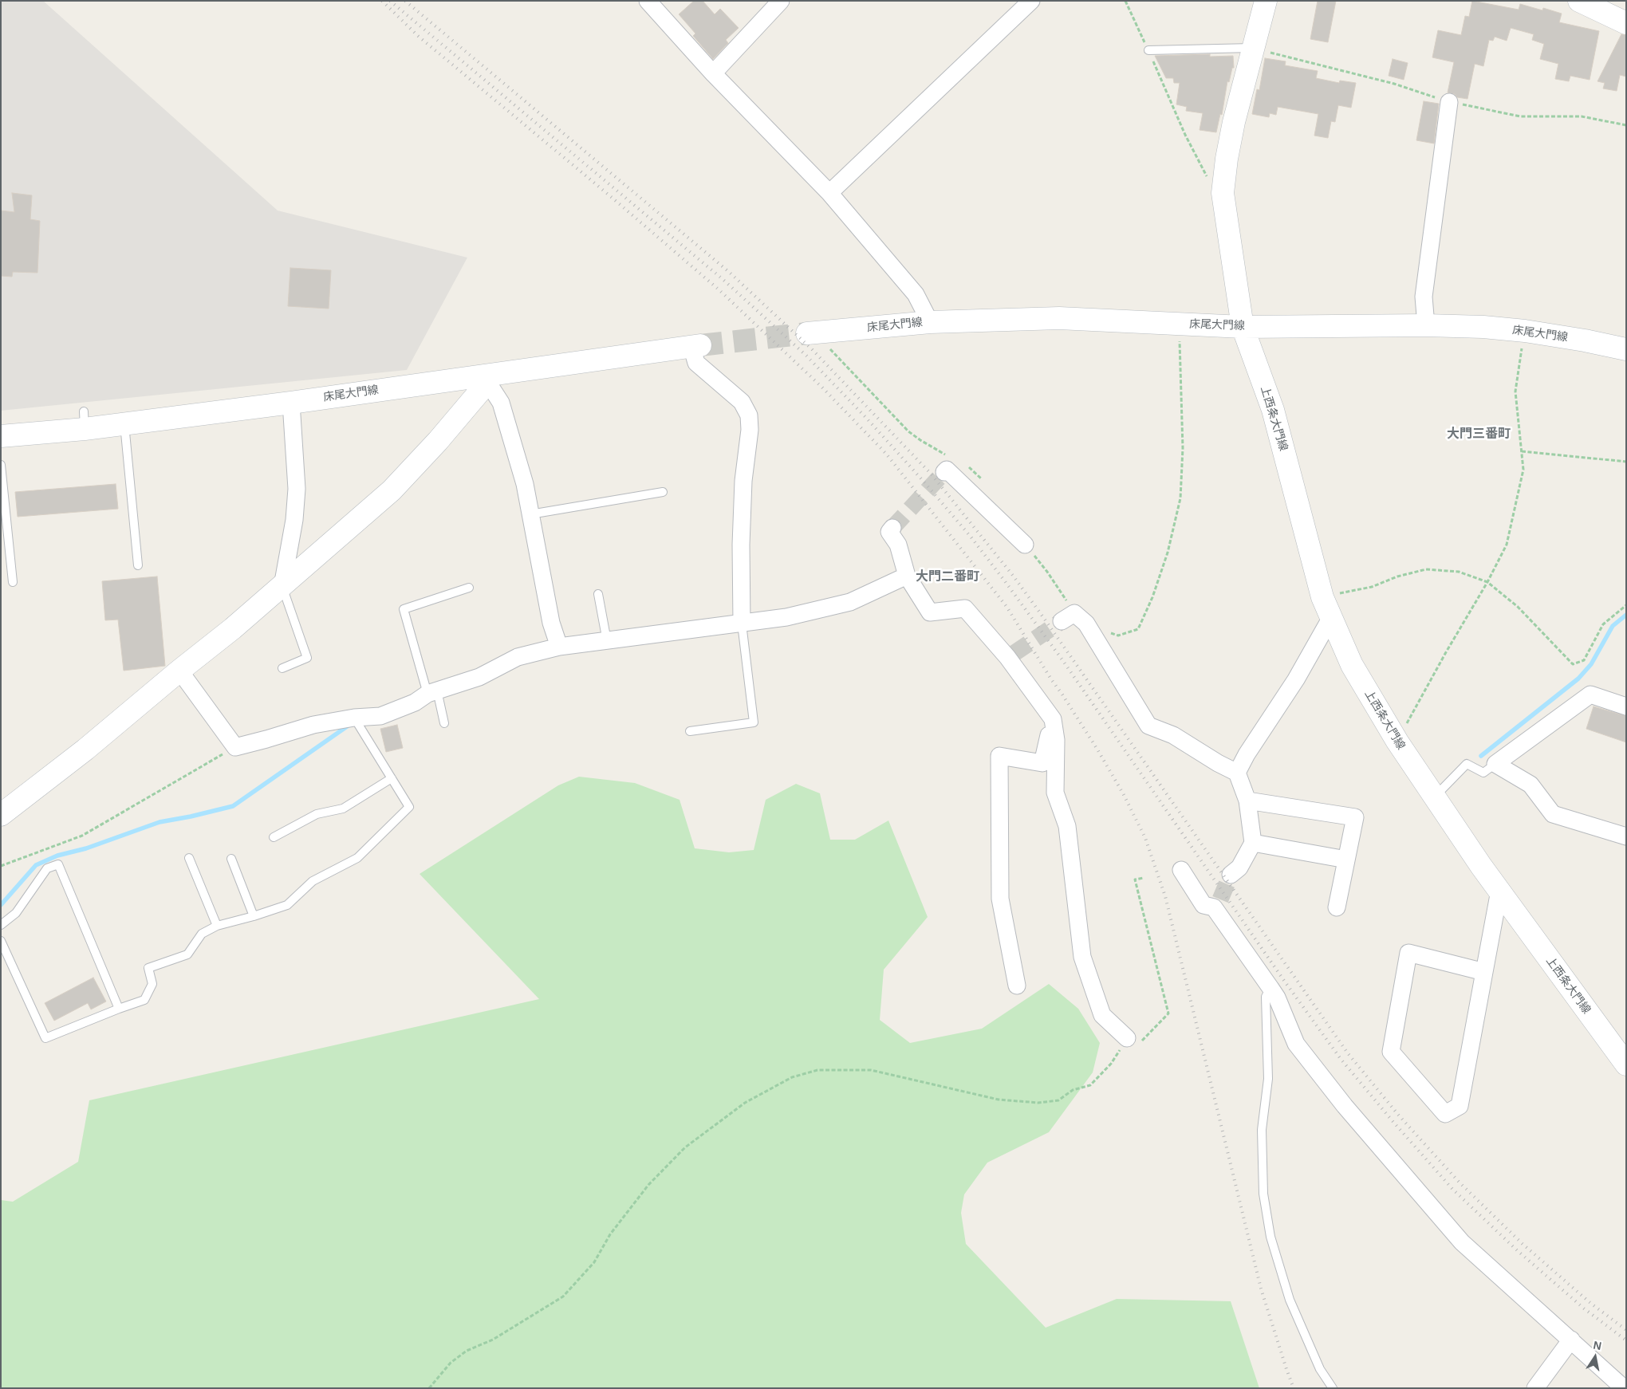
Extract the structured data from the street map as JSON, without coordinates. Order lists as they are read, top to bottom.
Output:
{
  "streets": {
    "main road": ["床尾大門線", "上西条大門線"]
  },
  "crossings": [
    ["床尾大門線", "上西条大門線"]
  ],
  "districts": ["大門三番町", "大門二番町"],
  "north": "top"
}
